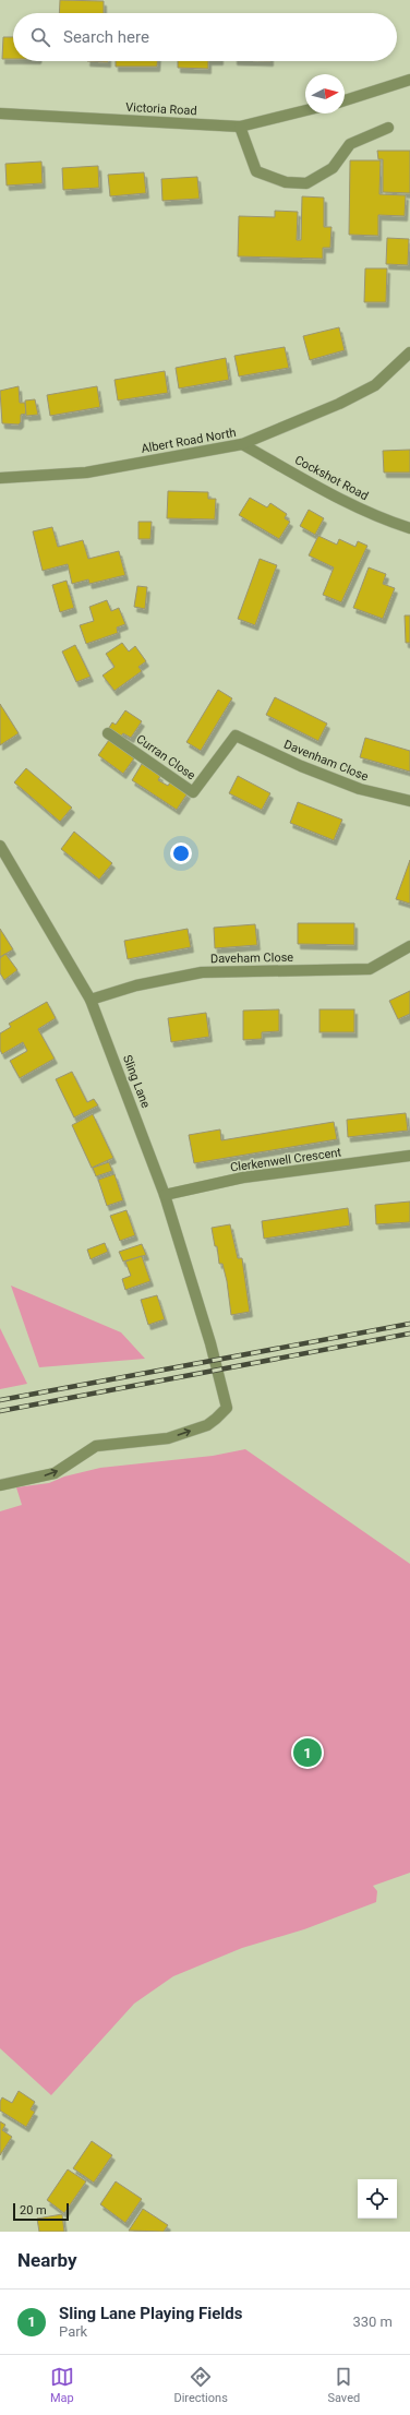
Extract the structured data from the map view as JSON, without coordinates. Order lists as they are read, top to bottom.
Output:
{
  "streets": {
    "street": [
      "Victoria Road",
      "Albert Road North",
      "Cockshot Road",
      "Curran Close",
      "Davenham Close",
      "Daveham Close",
      "Sling Lane",
      "Clerkenwell Crescent"
    ]
  },
  "crossings": [
    ["Albert Road North", "Cockshot Road"],
    ["Curran Close", "Davenham Close"],
    ["Daveham Close", "Sling Lane"],
    ["Sling Lane", "Clerkenwell Crescent"]
  ],
  "scale_bar": "20 m",
  "north": "right",
  "page": {
    "search": "Search here",
    "pins": "1",
    "scale": "20 m",
    "heading": "Nearby",
    "list": [
      {
        "mark": "1",
        "name": "Sling Lane Playing Fields",
        "note": "Park",
        "value": "330 m"
      }
    ],
    "nav": ["Map", "Directions", "Saved"]
  }
}
